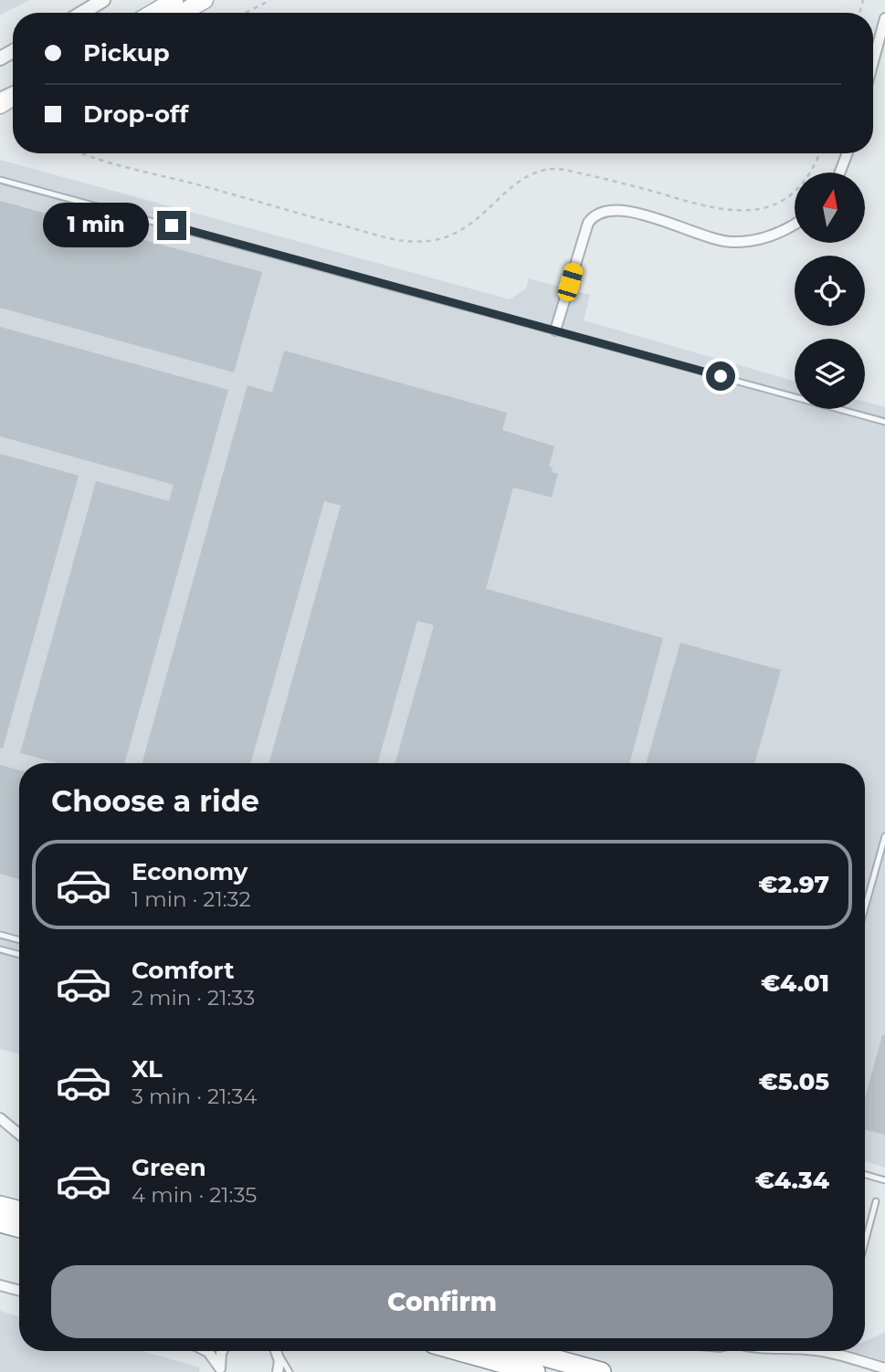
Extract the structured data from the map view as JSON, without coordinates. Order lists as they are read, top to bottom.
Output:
{
  "north": "top",
  "page": {
    "banner": ["Pickup", "Drop-off"],
    "bubble": "1 min",
    "heading": "Choose a ride",
    "list": [
      {
        "name": "Economy",
        "note": "1 min · 21:32",
        "value": "€2.97"
      },
      {
        "name": "Comfort",
        "note": "2 min · 21:33",
        "value": "€4.01"
      },
      {
        "name": "XL",
        "note": "3 min · 21:34",
        "value": "€5.05"
      },
      {
        "name": "Green",
        "note": "4 min · 21:35",
        "value": "€4.34"
      }
    ],
    "buttons": "Confirm"
  }
}
